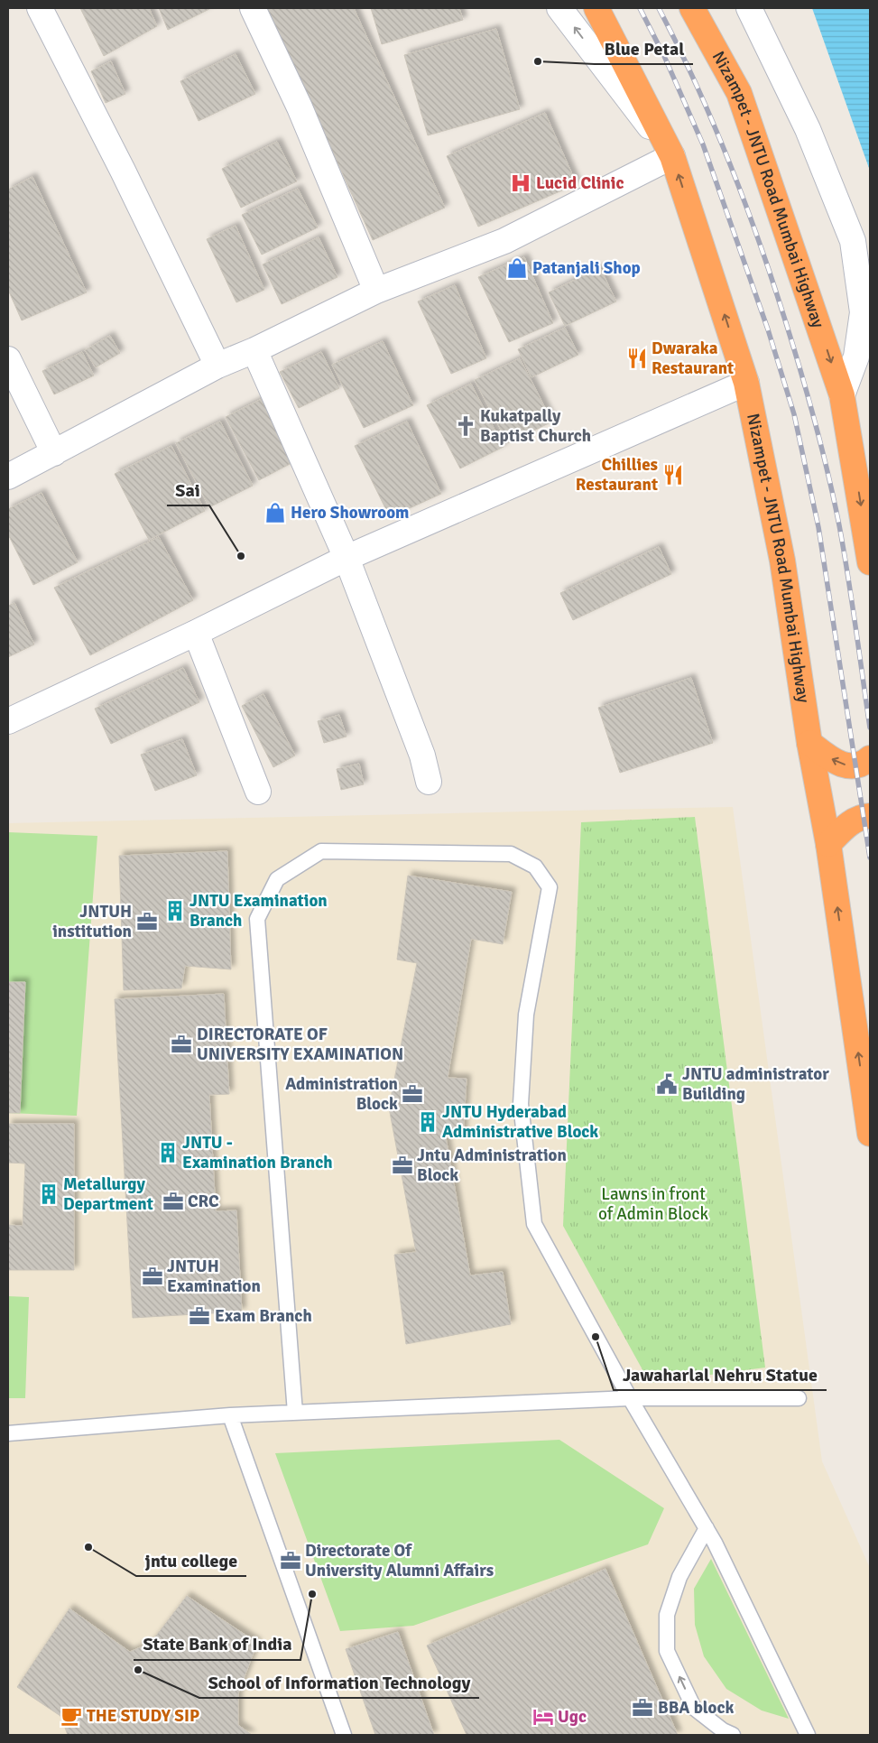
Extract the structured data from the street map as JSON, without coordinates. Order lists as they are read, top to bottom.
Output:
{
  "streets": {
    "highway": ["Nizampet - JNTU Road Mumbai Highway"]
  },
  "parks": ["Lawns in front of Admin Block"],
  "places": {
    "other": [
      "Blue Petal",
      "Sai",
      "Jawaharlal Nehru Statue",
      "jntu college",
      "State Bank of India",
      "School of Information Technology"
    ],
    "hospital": ["Lucid Clinic"],
    "shop": ["Patanjali Shop", "Hero Showroom"],
    "restaurant": ["Dwaraka Restaurant", "Chillies Restaurant"],
    "church": ["Kukatpally Baptist Church"],
    "building": [
      "JNTU Examination Branch",
      "JNTU Hyderabad Administrative Block",
      "JNTU - Examination Branch",
      "Metallurgy Department"
    ],
    "office": [
      "JNTUH institution",
      "DIRECTORATE OF UNIVERSITY EXAMINATION",
      "Administration Block",
      "Jntu Administration Block",
      "CRC",
      "JNTUH Examination",
      "Exam Branch",
      "Directorate Of University Alumni Affairs",
      "BBA block"
    ],
    "public building": ["JNTU administrator Building"],
    "cafe": ["THE STUDY SIP"],
    "hotel": ["Ugc"]
  }
}
